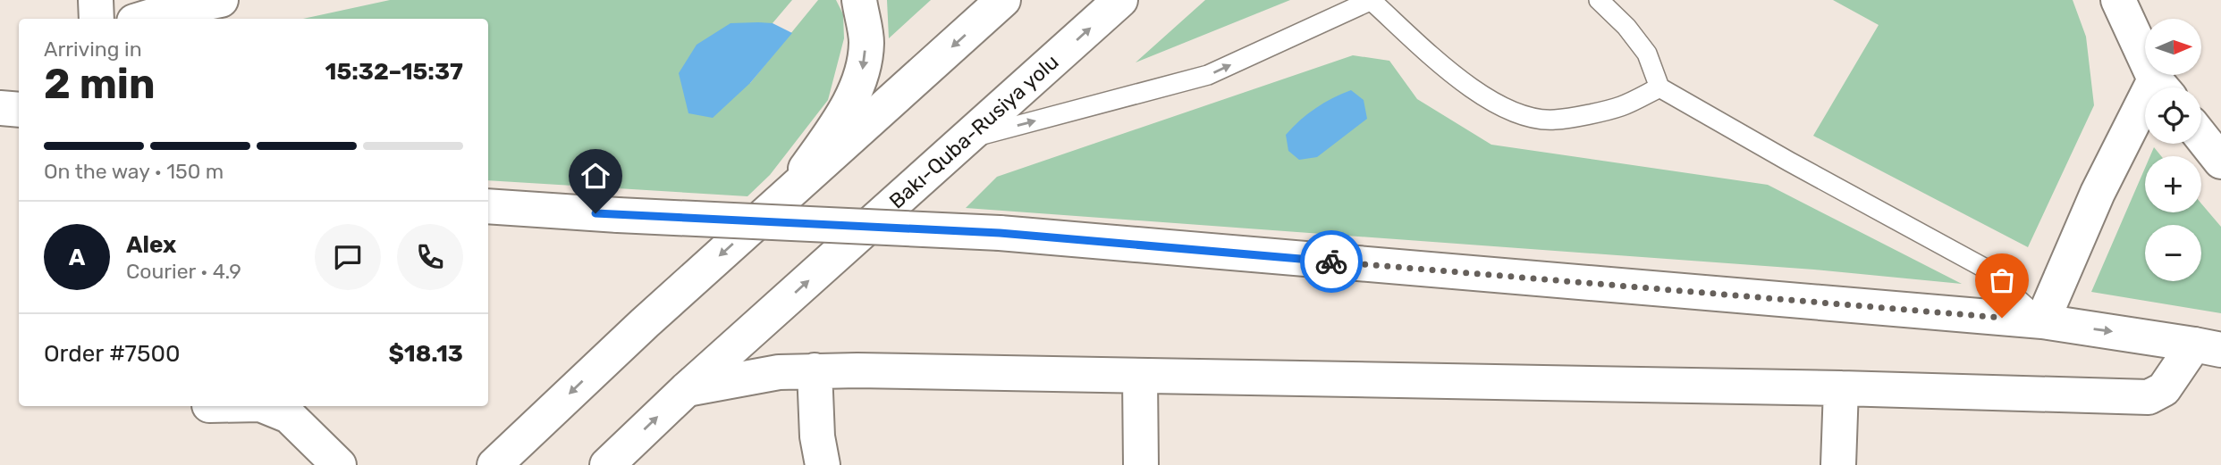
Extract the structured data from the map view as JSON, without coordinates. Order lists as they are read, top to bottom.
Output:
{
  "streets": {
    "main road": ["Bakı-Quba-Rusiya yolu"]
  },
  "north": "right",
  "page": {
    "map_buttons": ["+", "−"],
    "heading": ["2 min", "Arriving in", "15:32–15:37"],
    "panel": [
      "Alex",
      "Courier · 4.9",
      "Order #7500",
      "$18.13"
    ],
    "bar": "On the way · 150 m",
    "round": "A"
  }
}
